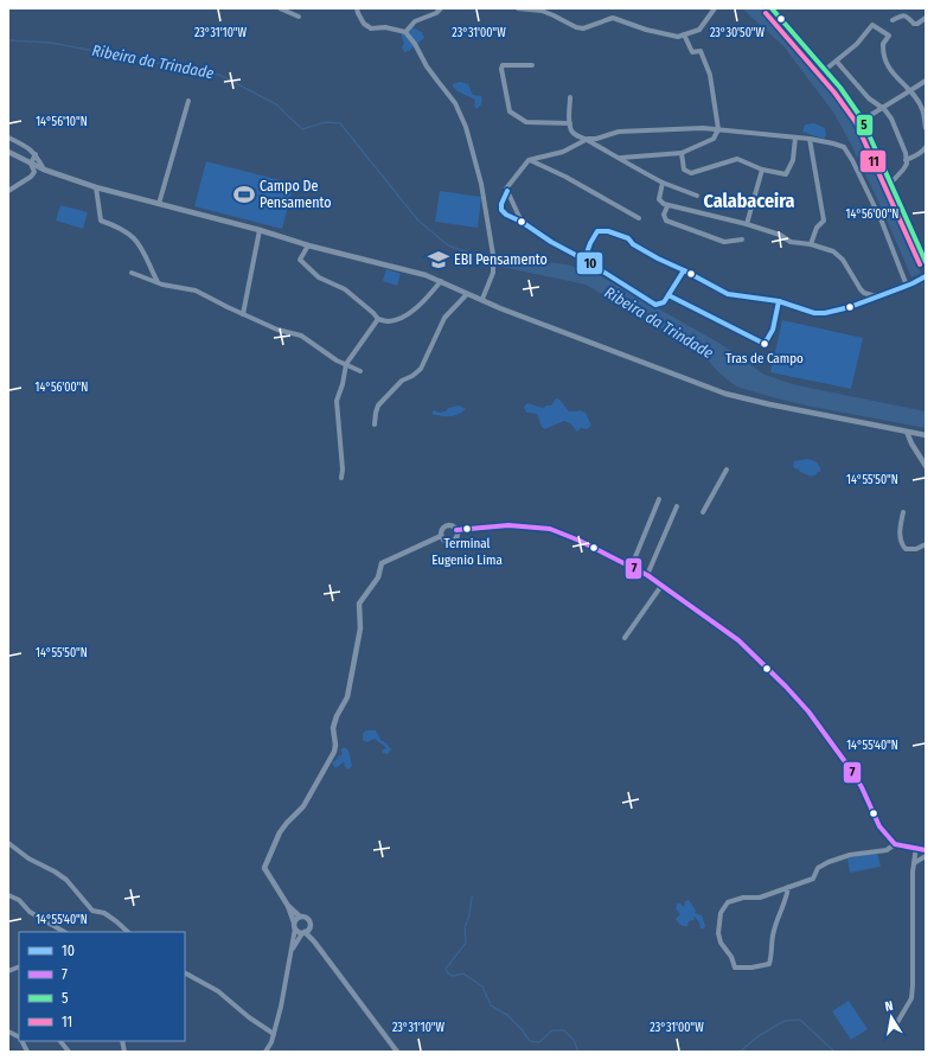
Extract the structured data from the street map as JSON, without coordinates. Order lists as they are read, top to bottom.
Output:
{
  "districts": ["Calabaceira"],
  "water": ["Ribeira da Trindade"],
  "places": {
    "sports": ["Campo De Pensamento"],
    "school or university": ["EBI Pensamento"],
    "other": ["Tras de Campo", "Terminal Eugenio Lima"]
  },
  "lines": [
    "transit line 5",
    "transit line 11",
    "transit line 10",
    "transit line 7"
  ],
  "legend": [
    "10",
    "7",
    "5",
    "11"
  ],
  "north": "top",
  "coordinates": [
    "23°31'10\"W",
    "23°31'00\"W",
    "23°30'50\"W",
    "14°56'10\"N",
    "14°56'00\"N",
    "14°55'50\"N",
    "14°55'40\"N"
  ]
}
